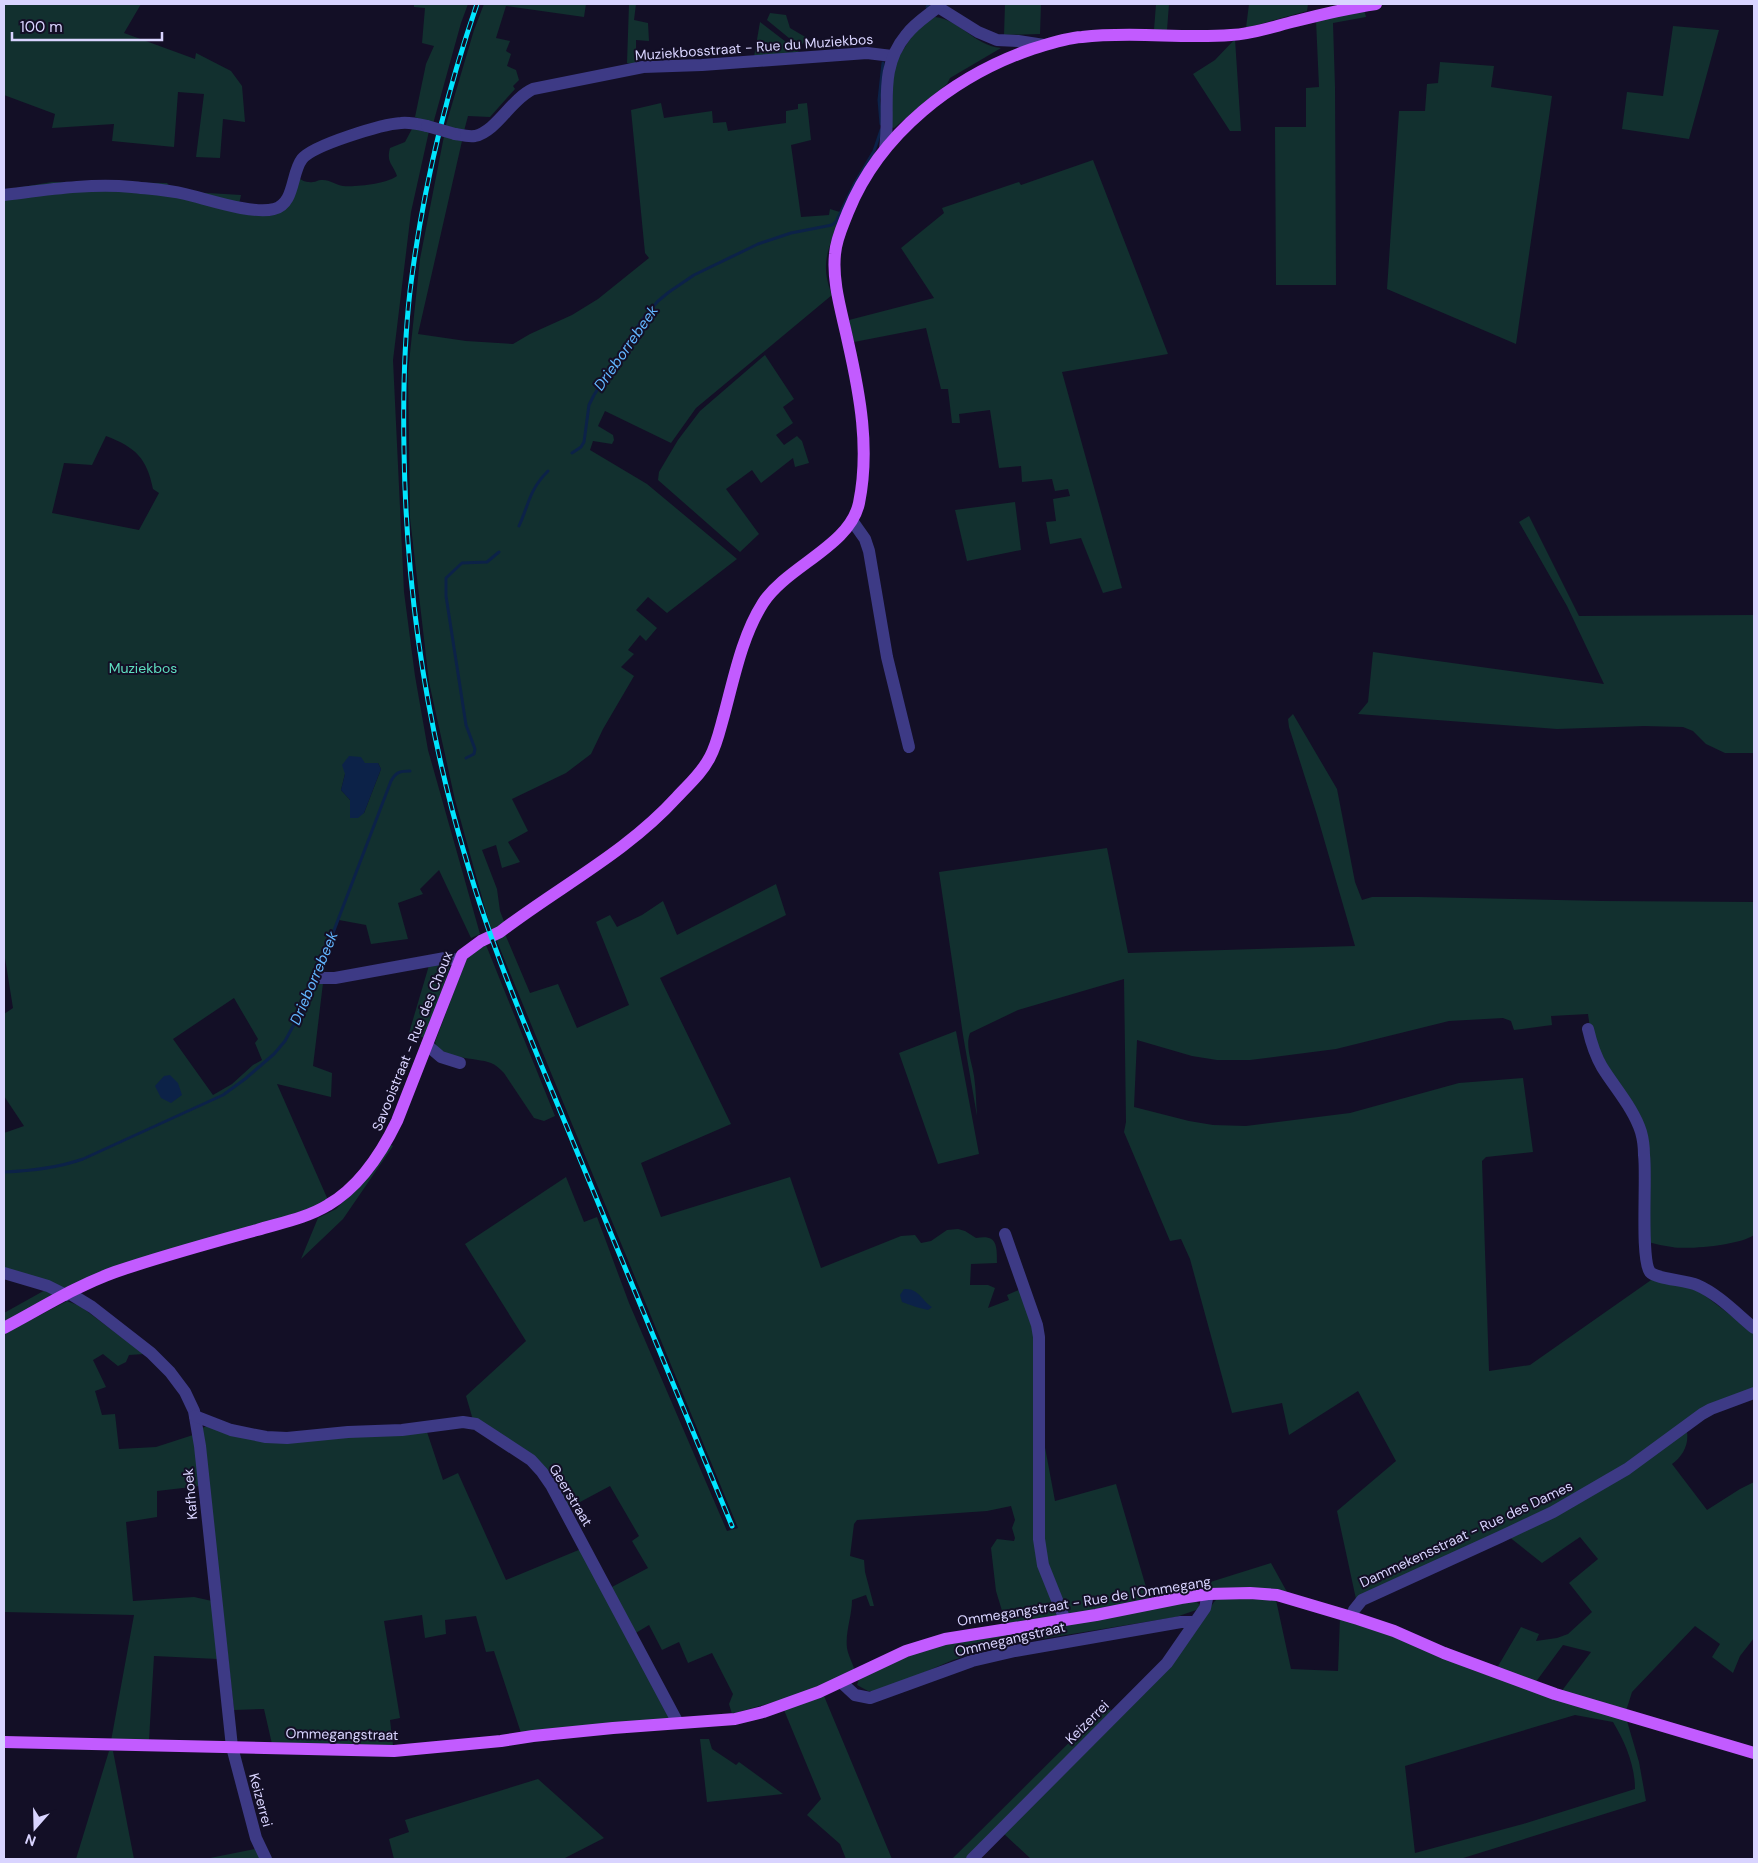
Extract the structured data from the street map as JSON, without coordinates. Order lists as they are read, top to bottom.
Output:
{
  "streets": {
    "main road": ["Savooistraat - Rue des Choux", "Ommegangstraat - Rue de l'Ommegang", "Ommegangstraat"],
    "street": [
      "Muziekbosstraat - Rue du Muziekbos",
      "Kafhoek",
      "Geerstraat",
      "Dammekensstraat - Rue des Dames",
      "Keizerrei"
    ]
  },
  "crossings": [
    ["Muziekbosstraat - Rue du Muziekbos", "Savooistraat - Rue des Choux"],
    ["Savooistraat - Rue des Choux", "Kafhoek"],
    ["Kafhoek", "Geerstraat"],
    ["Kafhoek", "Ommegangstraat"],
    ["Kafhoek", "Keizerrei"],
    ["Geerstraat", "Ommegangstraat - Rue de l'Ommegang"],
    ["Geerstraat", "Ommegangstraat"],
    ["Dammekensstraat - Rue des Dames", "Ommegangstraat - Rue de l'Ommegang"],
    ["Ommegangstraat - Rue de l'Ommegang", "Ommegangstraat"],
    ["Ommegangstraat - Rue de l'Ommegang", "Keizerrei"],
    ["Ommegangstraat", "Keizerrei"]
  ],
  "water": ["Drieborrebeek"],
  "parks": ["Muziekbos"],
  "scale_bar": "100 m",
  "north": "bottom"
}
